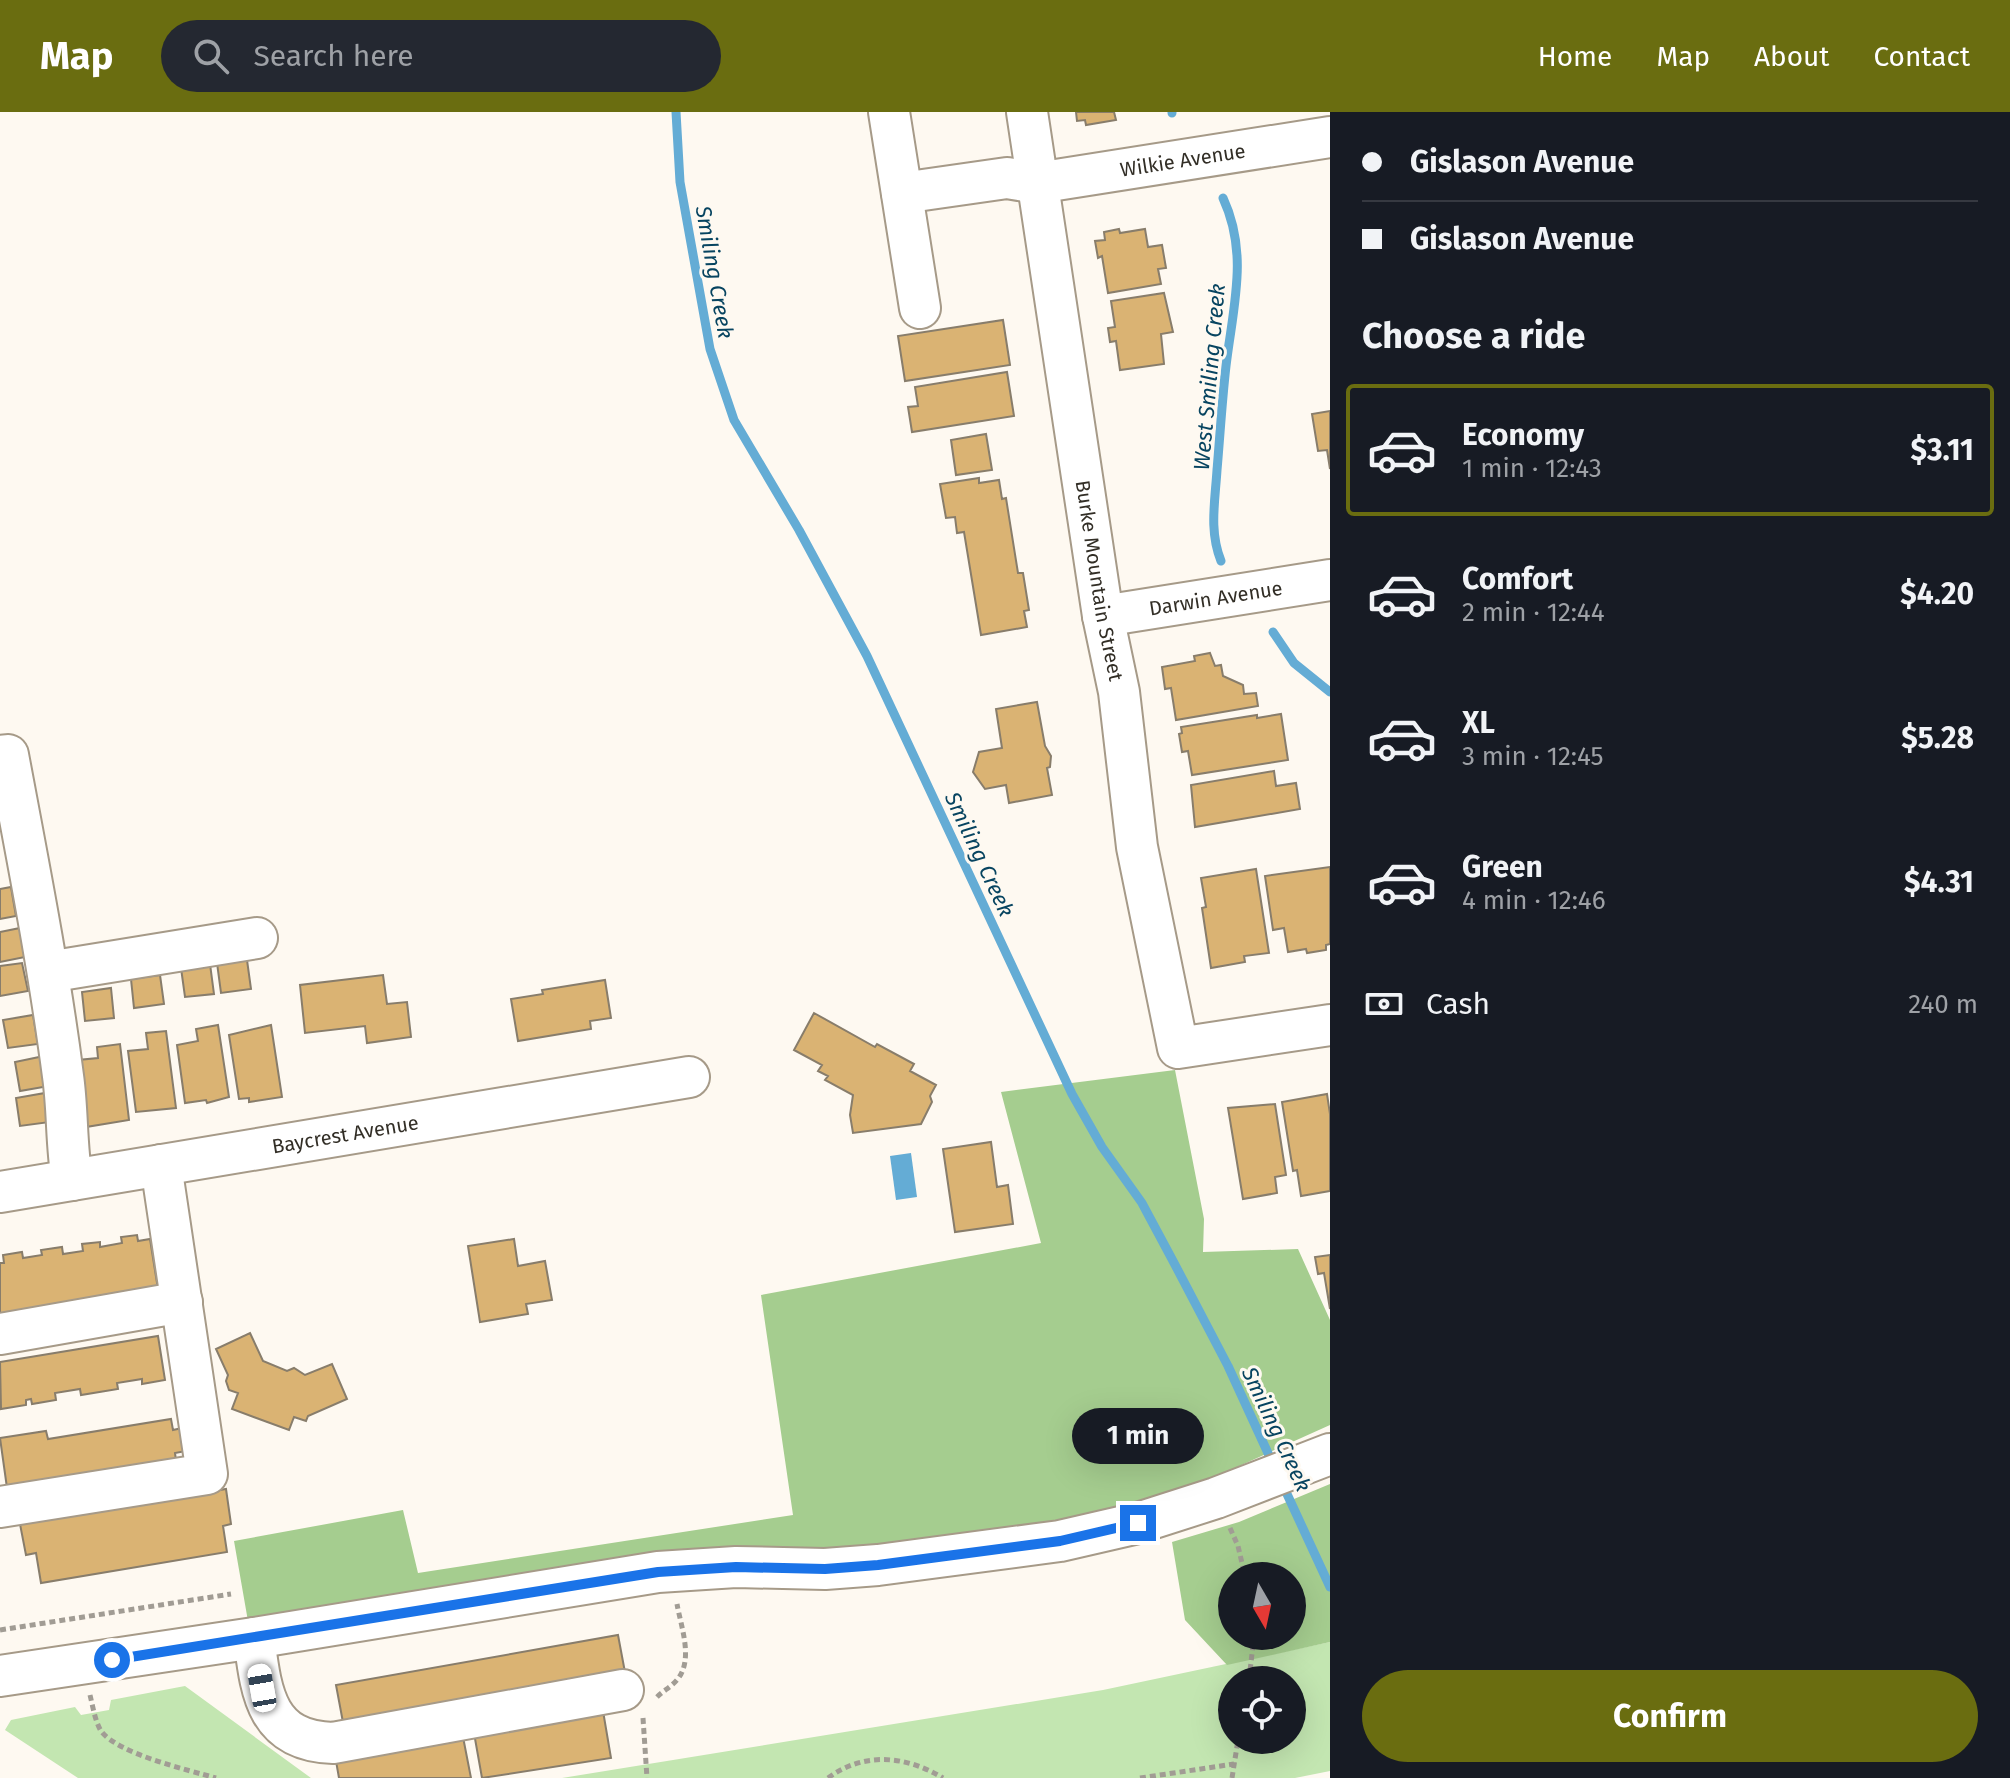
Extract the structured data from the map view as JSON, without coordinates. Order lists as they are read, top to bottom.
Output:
{
  "streets": {
    "street": [
      "Wilkie Avenue",
      "Burke Mountain Street",
      "Darwin Avenue",
      "Baycrest Avenue"
    ]
  },
  "crossings": [
    ["Wilkie Avenue", "Burke Mountain Street"],
    ["Burke Mountain Street", "Darwin Avenue"]
  ],
  "water": ["Smiling Creek", "West Smiling Creek"],
  "north": "bottom",
  "page": {
    "header": "Map",
    "search": "Search here",
    "nav": [
      "Home",
      "Map",
      "About",
      "Contact"
    ],
    "banner": ["Gislason Avenue", "Gislason Avenue"],
    "heading": "Choose a ride",
    "list": [
      {
        "name": "Economy",
        "note": "1 min · 12:43",
        "value": "$3.11"
      },
      {
        "name": "Comfort",
        "note": "2 min · 12:44",
        "value": "$4.20"
      },
      {
        "name": "XL",
        "note": "3 min · 12:45",
        "value": "$5.28"
      },
      {
        "name": "Green",
        "note": "4 min · 12:46",
        "value": "$4.31"
      }
    ],
    "pay": ["Cash", "240 m"],
    "bubble": "1 min",
    "buttons": "Confirm"
  }
}
